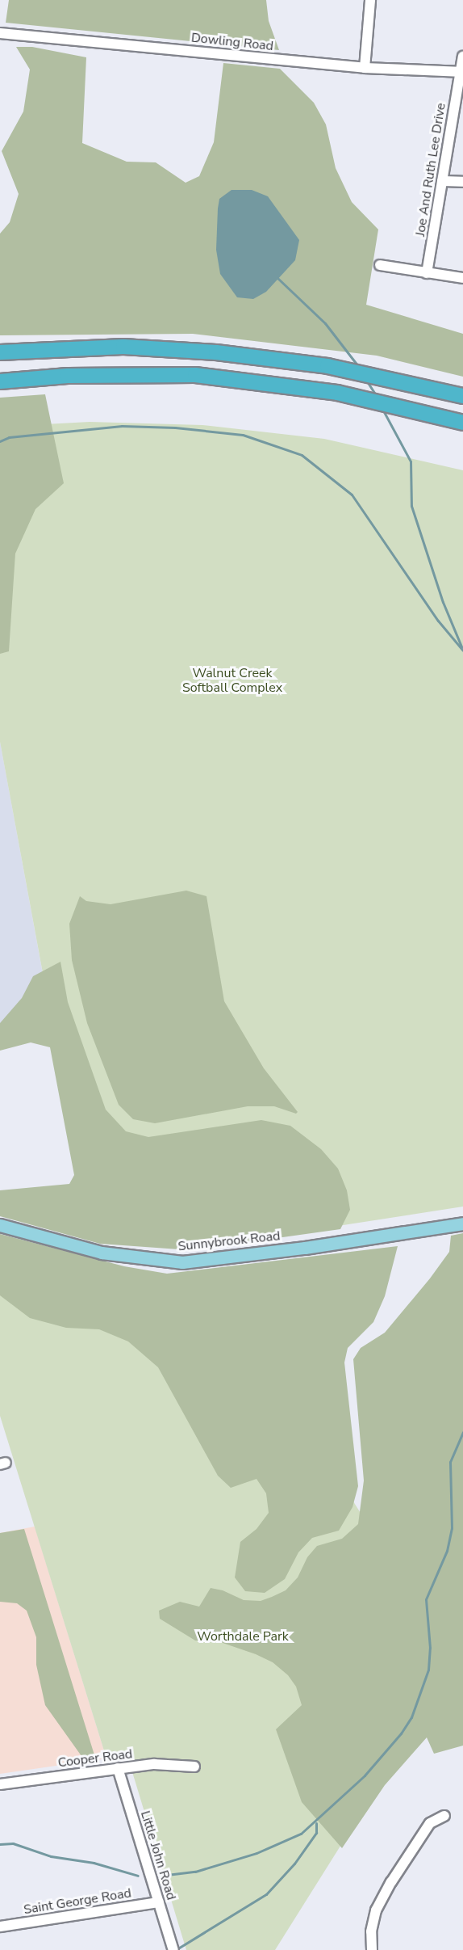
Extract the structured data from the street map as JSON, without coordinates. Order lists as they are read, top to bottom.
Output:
{
  "streets": {
    "main road": ["Sunnybrook Road"],
    "street": [
      "Dowling Road",
      "Joe And Ruth Lee Drive",
      "Cooper Road",
      "Little John Road",
      "Saint George Road"
    ]
  },
  "crossings": [
    ["Dowling Road", "Joe And Ruth Lee Drive"],
    ["Cooper Road", "Little John Road"],
    ["Little John Road", "Saint George Road"]
  ],
  "parks": ["Walnut Creek Softball Complex", "Worthdale Park"]
}
